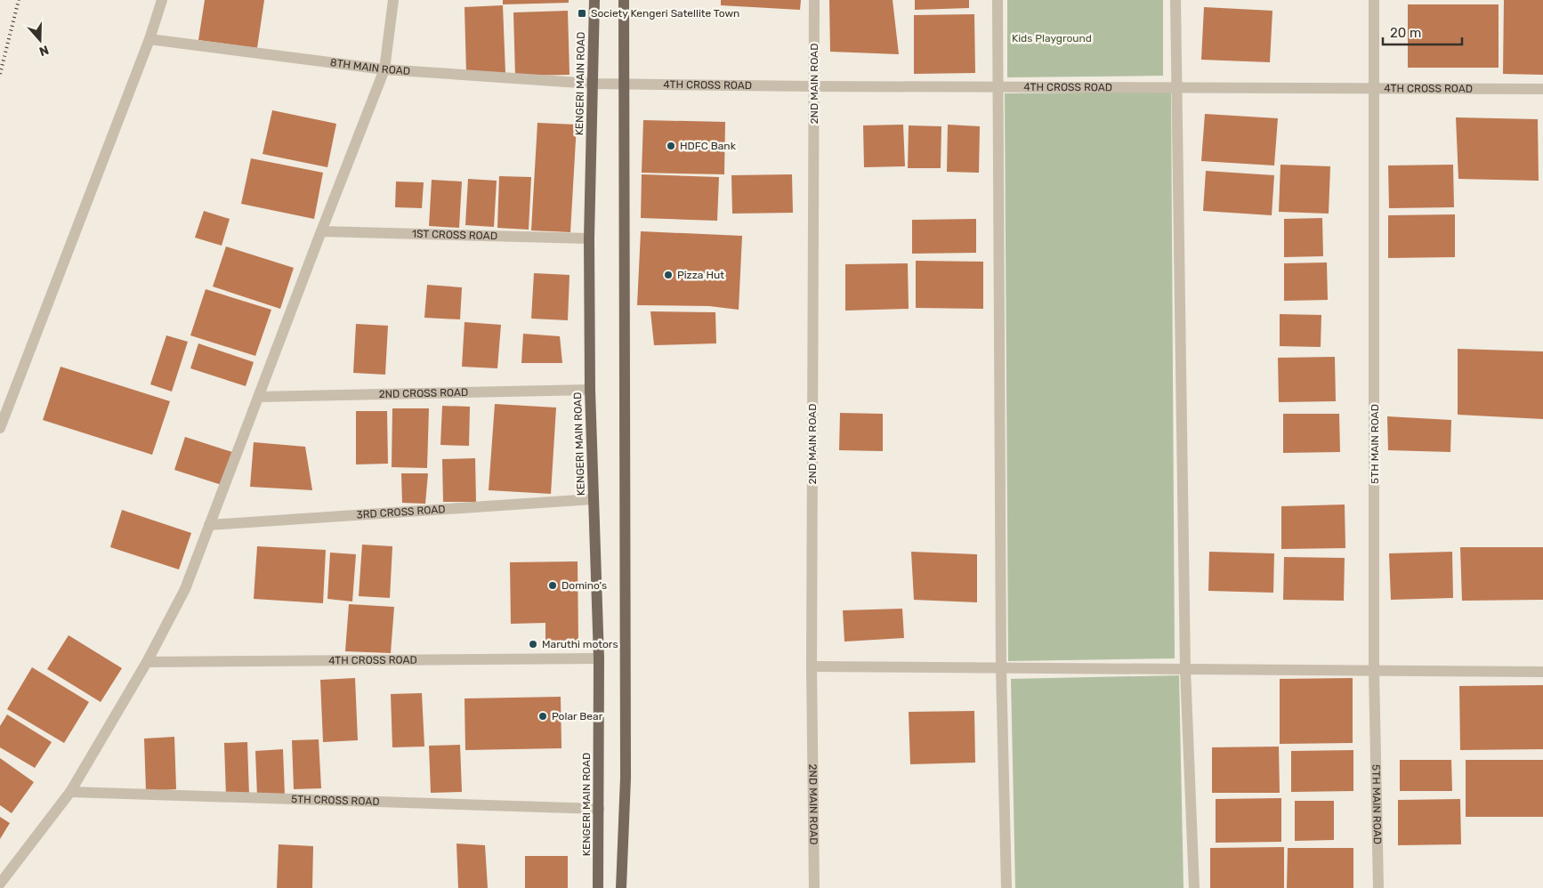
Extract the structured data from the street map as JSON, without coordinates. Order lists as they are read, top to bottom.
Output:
{
  "streets": {
    "main road": ["KENGERI MAIN ROAD"],
    "street": [
      "8TH MAIN ROAD",
      "2ND MAIN ROAD",
      "4TH CROSS ROAD",
      "1ST CROSS ROAD",
      "2ND CROSS ROAD",
      "5TH MAIN ROAD",
      "3RD CROSS ROAD",
      "5TH CROSS ROAD"
    ]
  },
  "crossings": [
    ["8TH MAIN ROAD", "KENGERI MAIN ROAD"],
    ["8TH MAIN ROAD", "4TH CROSS ROAD"],
    ["KENGERI MAIN ROAD", "4TH CROSS ROAD"],
    ["KENGERI MAIN ROAD", "1ST CROSS ROAD"],
    ["KENGERI MAIN ROAD", "2ND CROSS ROAD"],
    ["KENGERI MAIN ROAD", "3RD CROSS ROAD"],
    ["KENGERI MAIN ROAD", "5TH CROSS ROAD"],
    ["2ND MAIN ROAD", "4TH CROSS ROAD"],
    ["4TH CROSS ROAD", "5TH MAIN ROAD"]
  ],
  "parks": ["Kids Playground"],
  "places": {
    "transit": ["Society Kengeri Satellite Town"],
    "other": [
      "HDFC Bank",
      "Pizza Hut",
      "Domino's",
      "Maruthi motors",
      "Polar Bear"
    ]
  },
  "scale_bar": "20 m",
  "north": "bottom"
}
